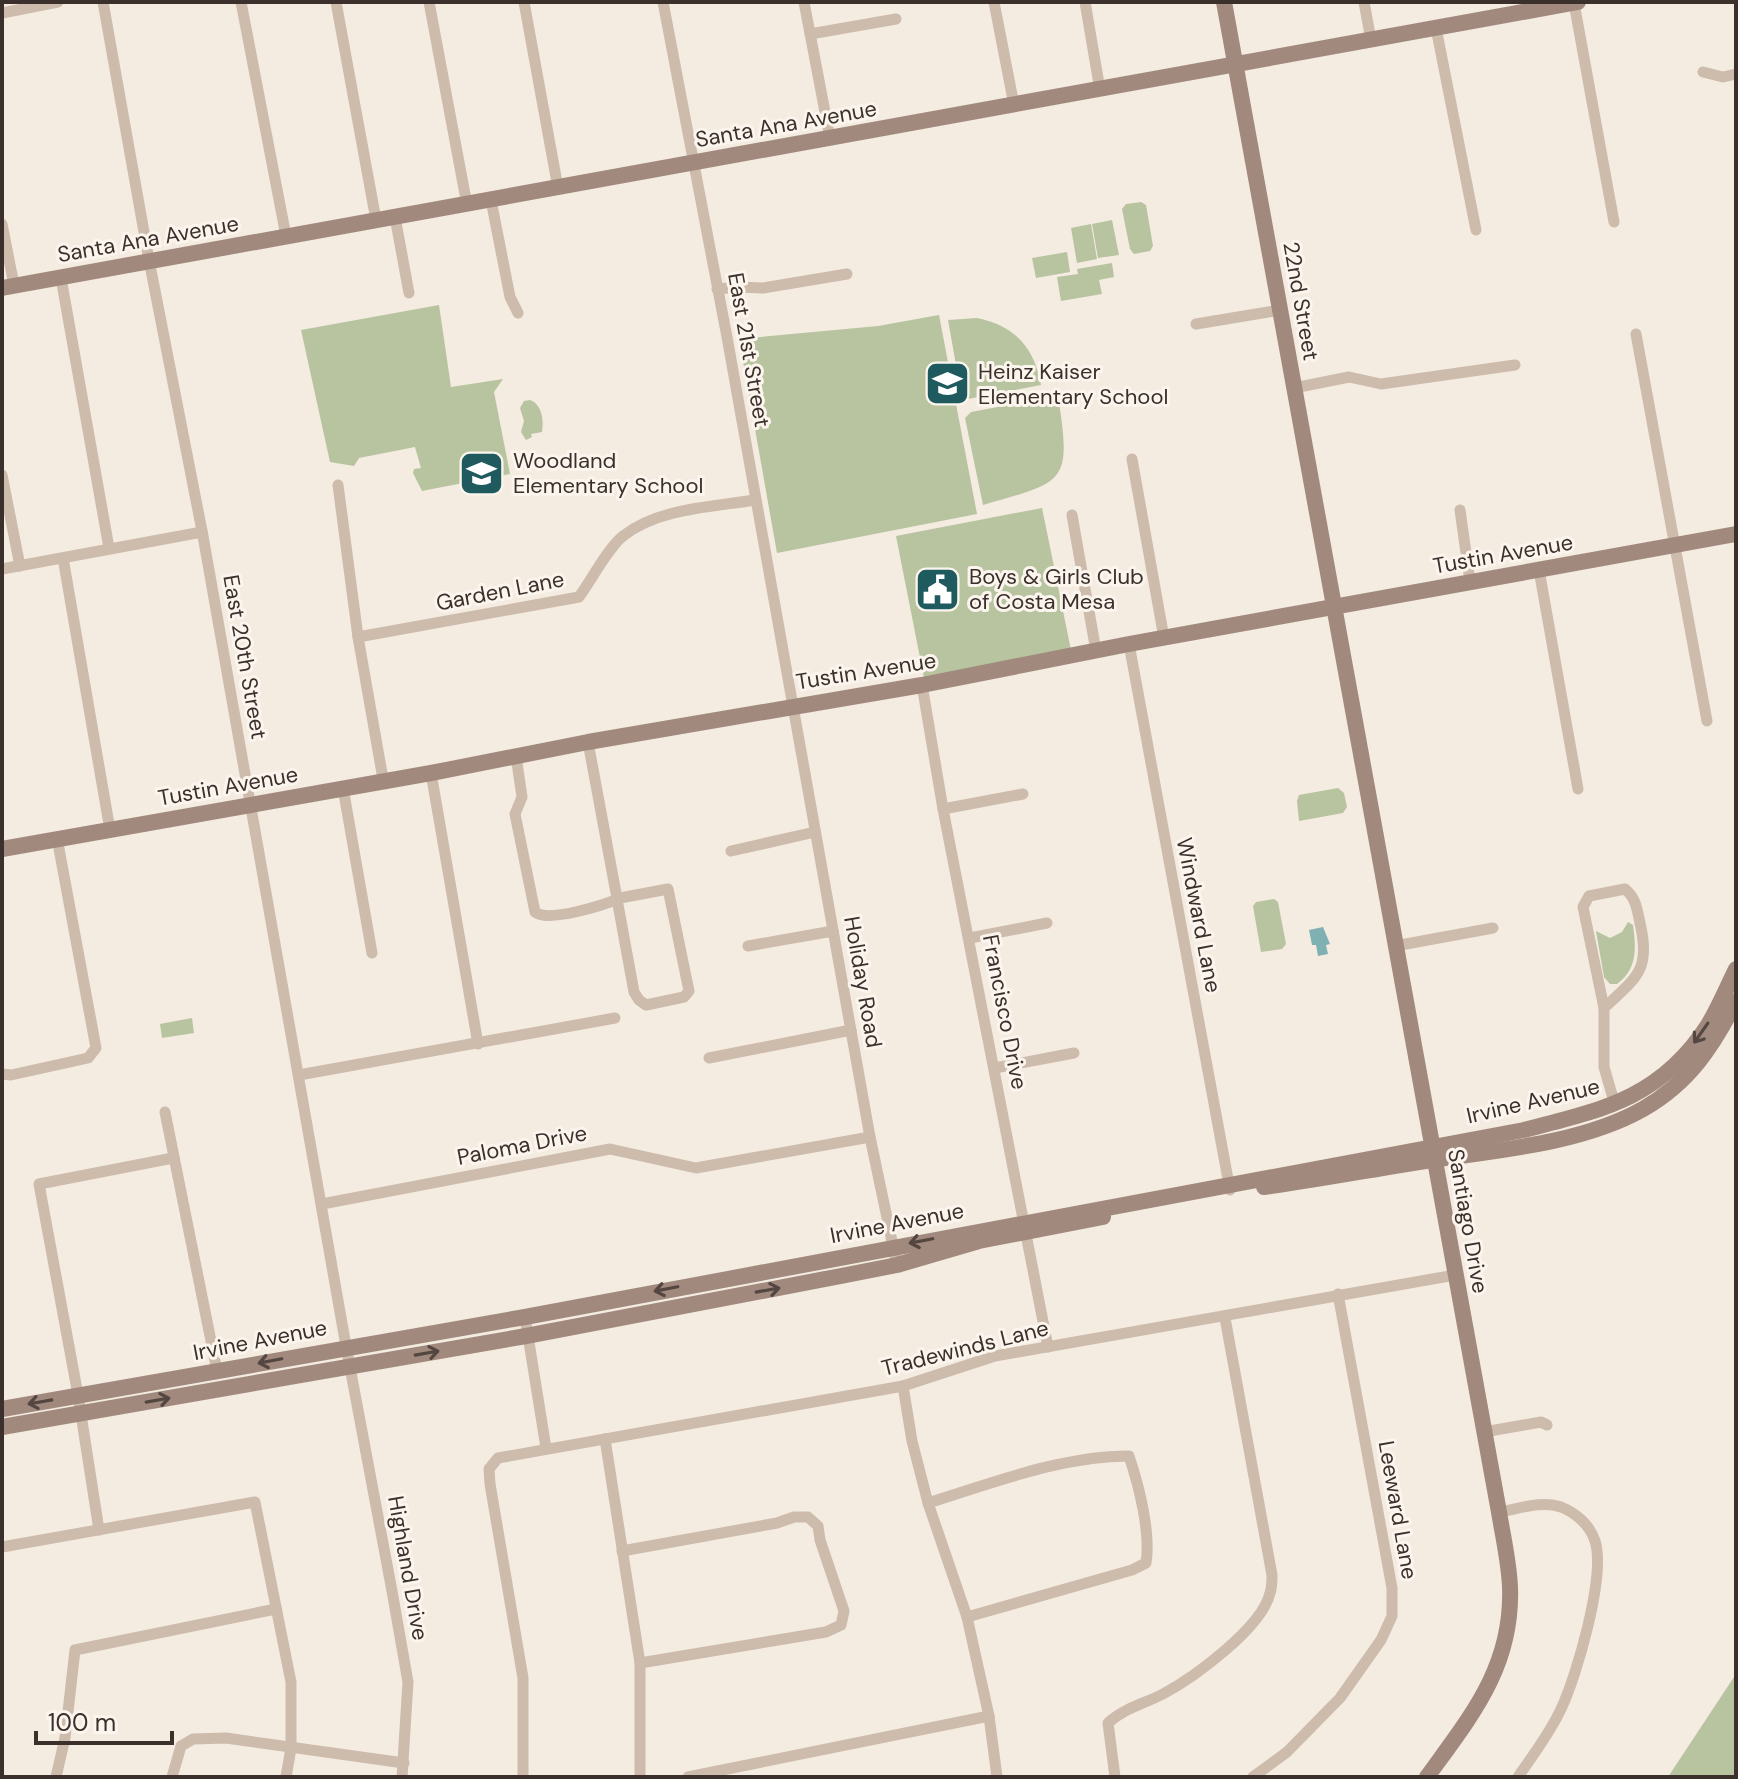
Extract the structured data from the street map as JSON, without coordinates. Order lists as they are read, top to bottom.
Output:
{
  "streets": {
    "street": [
      "Santa Ana Avenue",
      "22nd Street",
      "East 21st Street",
      "Tustin Avenue",
      "Garden Lane",
      "East 20th Street",
      "Windward Lane",
      "Holiday Road",
      "Francisco Drive",
      "Irvine Avenue",
      "Paloma Drive",
      "Santiago Drive",
      "Tradewinds Lane",
      "Leeward Lane",
      "Highland Drive"
    ]
  },
  "crossings": [
    ["Santa Ana Avenue", "22nd Street"],
    ["Santa Ana Avenue", "East 21st Street"],
    ["Santa Ana Avenue", "East 20th Street"],
    ["22nd Street", "Tustin Avenue"],
    ["22nd Street", "Santiago Drive"],
    ["East 21st Street", "Tustin Avenue"],
    ["East 21st Street", "Garden Lane"],
    ["East 21st Street", "Holiday Road"],
    ["Tustin Avenue", "East 20th Street"],
    ["Tustin Avenue", "Windward Lane"],
    ["Tustin Avenue", "Holiday Road"],
    ["Tustin Avenue", "Francisco Drive"],
    ["Tustin Avenue", "Santiago Drive"],
    ["East 20th Street", "Irvine Avenue"],
    ["East 20th Street", "Paloma Drive"],
    ["East 20th Street", "Highland Drive"],
    ["Windward Lane", "Irvine Avenue"],
    ["Holiday Road", "Irvine Avenue"],
    ["Holiday Road", "Paloma Drive"],
    ["Francisco Drive", "Irvine Avenue"],
    ["Francisco Drive", "Tradewinds Lane"],
    ["Irvine Avenue", "Santiago Drive"],
    ["Irvine Avenue", "Highland Drive"],
    ["Santiago Drive", "Tradewinds Lane"],
    ["Tradewinds Lane", "Leeward Lane"]
  ],
  "places": {
    "school or university": ["Heinz Kaiser Elementary School", "Woodland Elementary School"],
    "public building": ["Boys & Girls Club of Costa Mesa"]
  },
  "scale_bar": "100 m"
}
